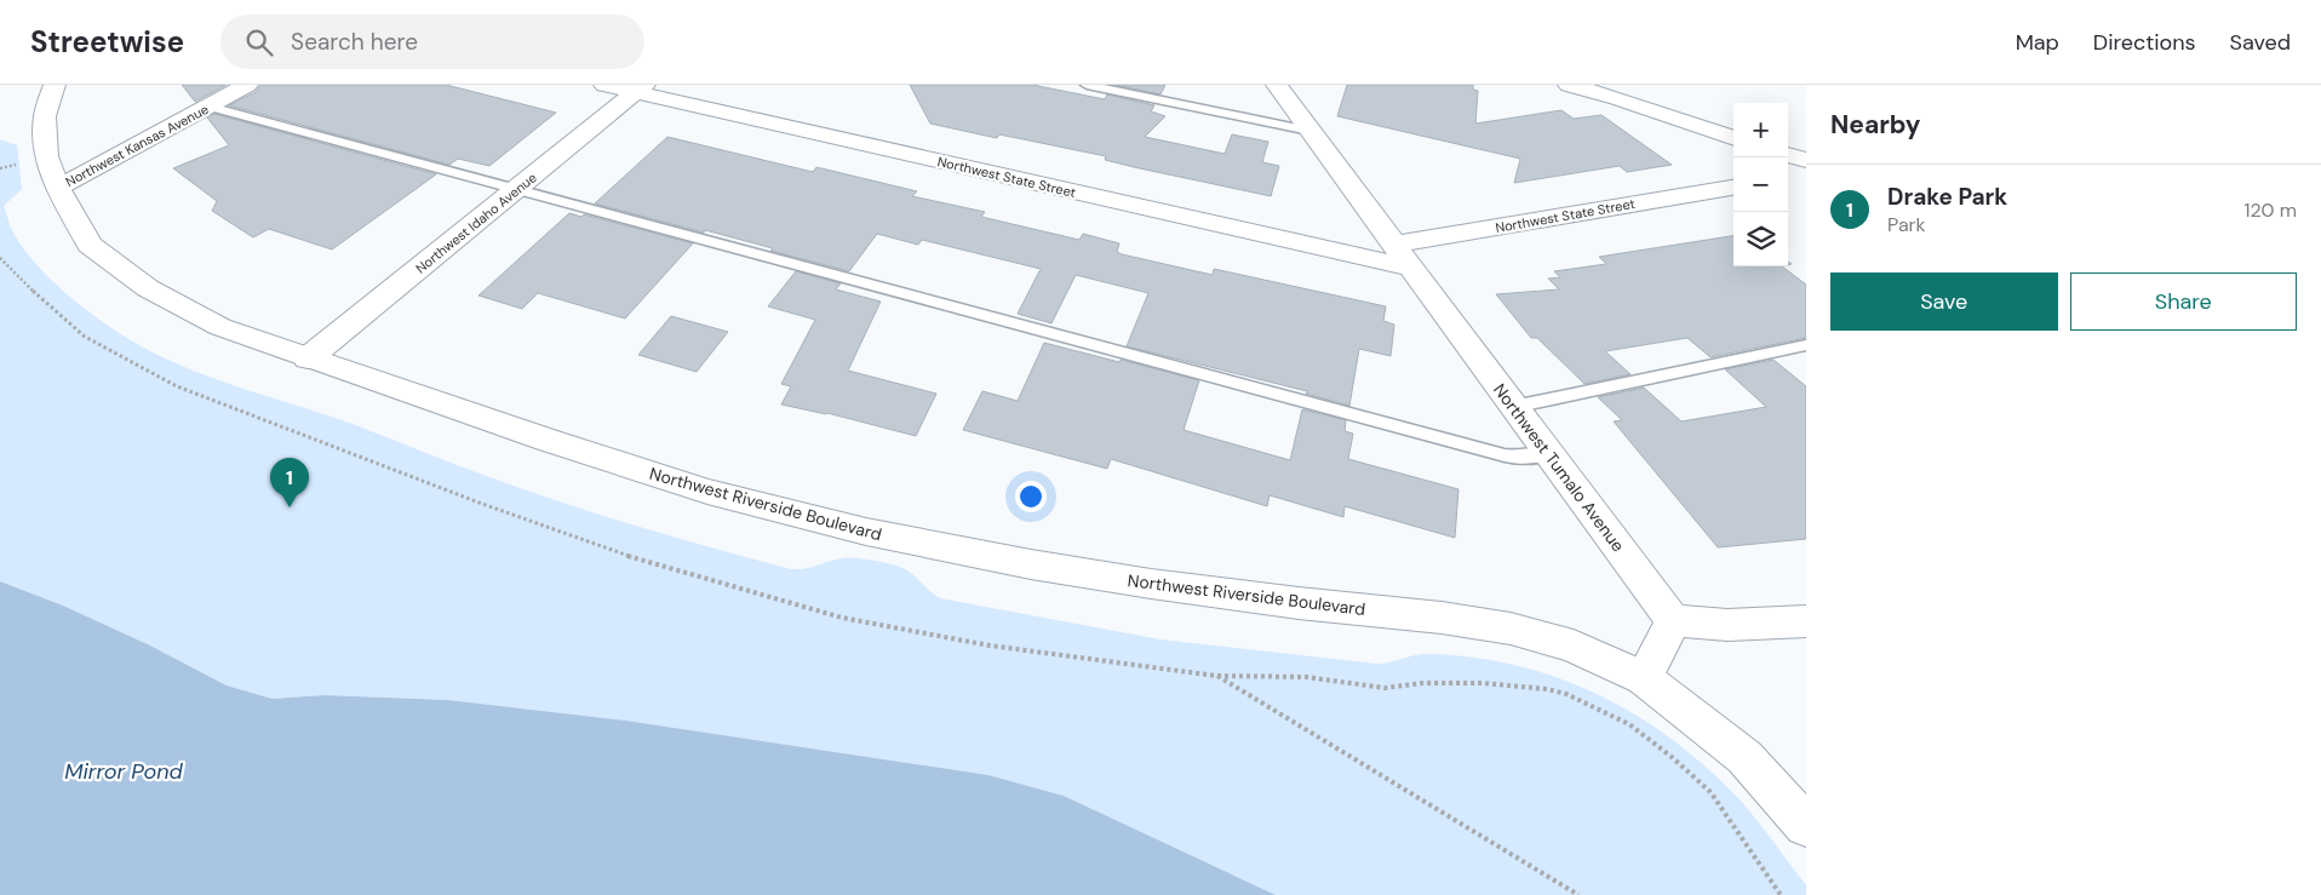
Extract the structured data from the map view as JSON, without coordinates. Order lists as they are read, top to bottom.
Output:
{
  "streets": {
    "street": [
      "Northwest Kansas Avenue",
      "Northwest State Street",
      "Northwest Idaho Avenue",
      "Northwest Tumalo Avenue",
      "Northwest Riverside Boulevard"
    ]
  },
  "crossings": [
    ["Northwest Kansas Avenue", "Northwest Riverside Boulevard"],
    ["Northwest State Street", "Northwest Idaho Avenue"],
    ["Northwest State Street", "Northwest Tumalo Avenue"],
    ["Northwest Idaho Avenue", "Northwest Riverside Boulevard"]
  ],
  "water": ["Mirror Pond"],
  "page": {
    "header": "Streetwise",
    "search": "Search here",
    "nav": ["Map", "Directions", "Saved"],
    "heading": "Nearby",
    "map_buttons": ["+", "−"],
    "list": [
      {
        "mark": "1",
        "name": "Drake Park",
        "note": "Park",
        "value": "120 m"
      }
    ],
    "buttons": ["Save", "Share"],
    "pins": "1"
  }
}
